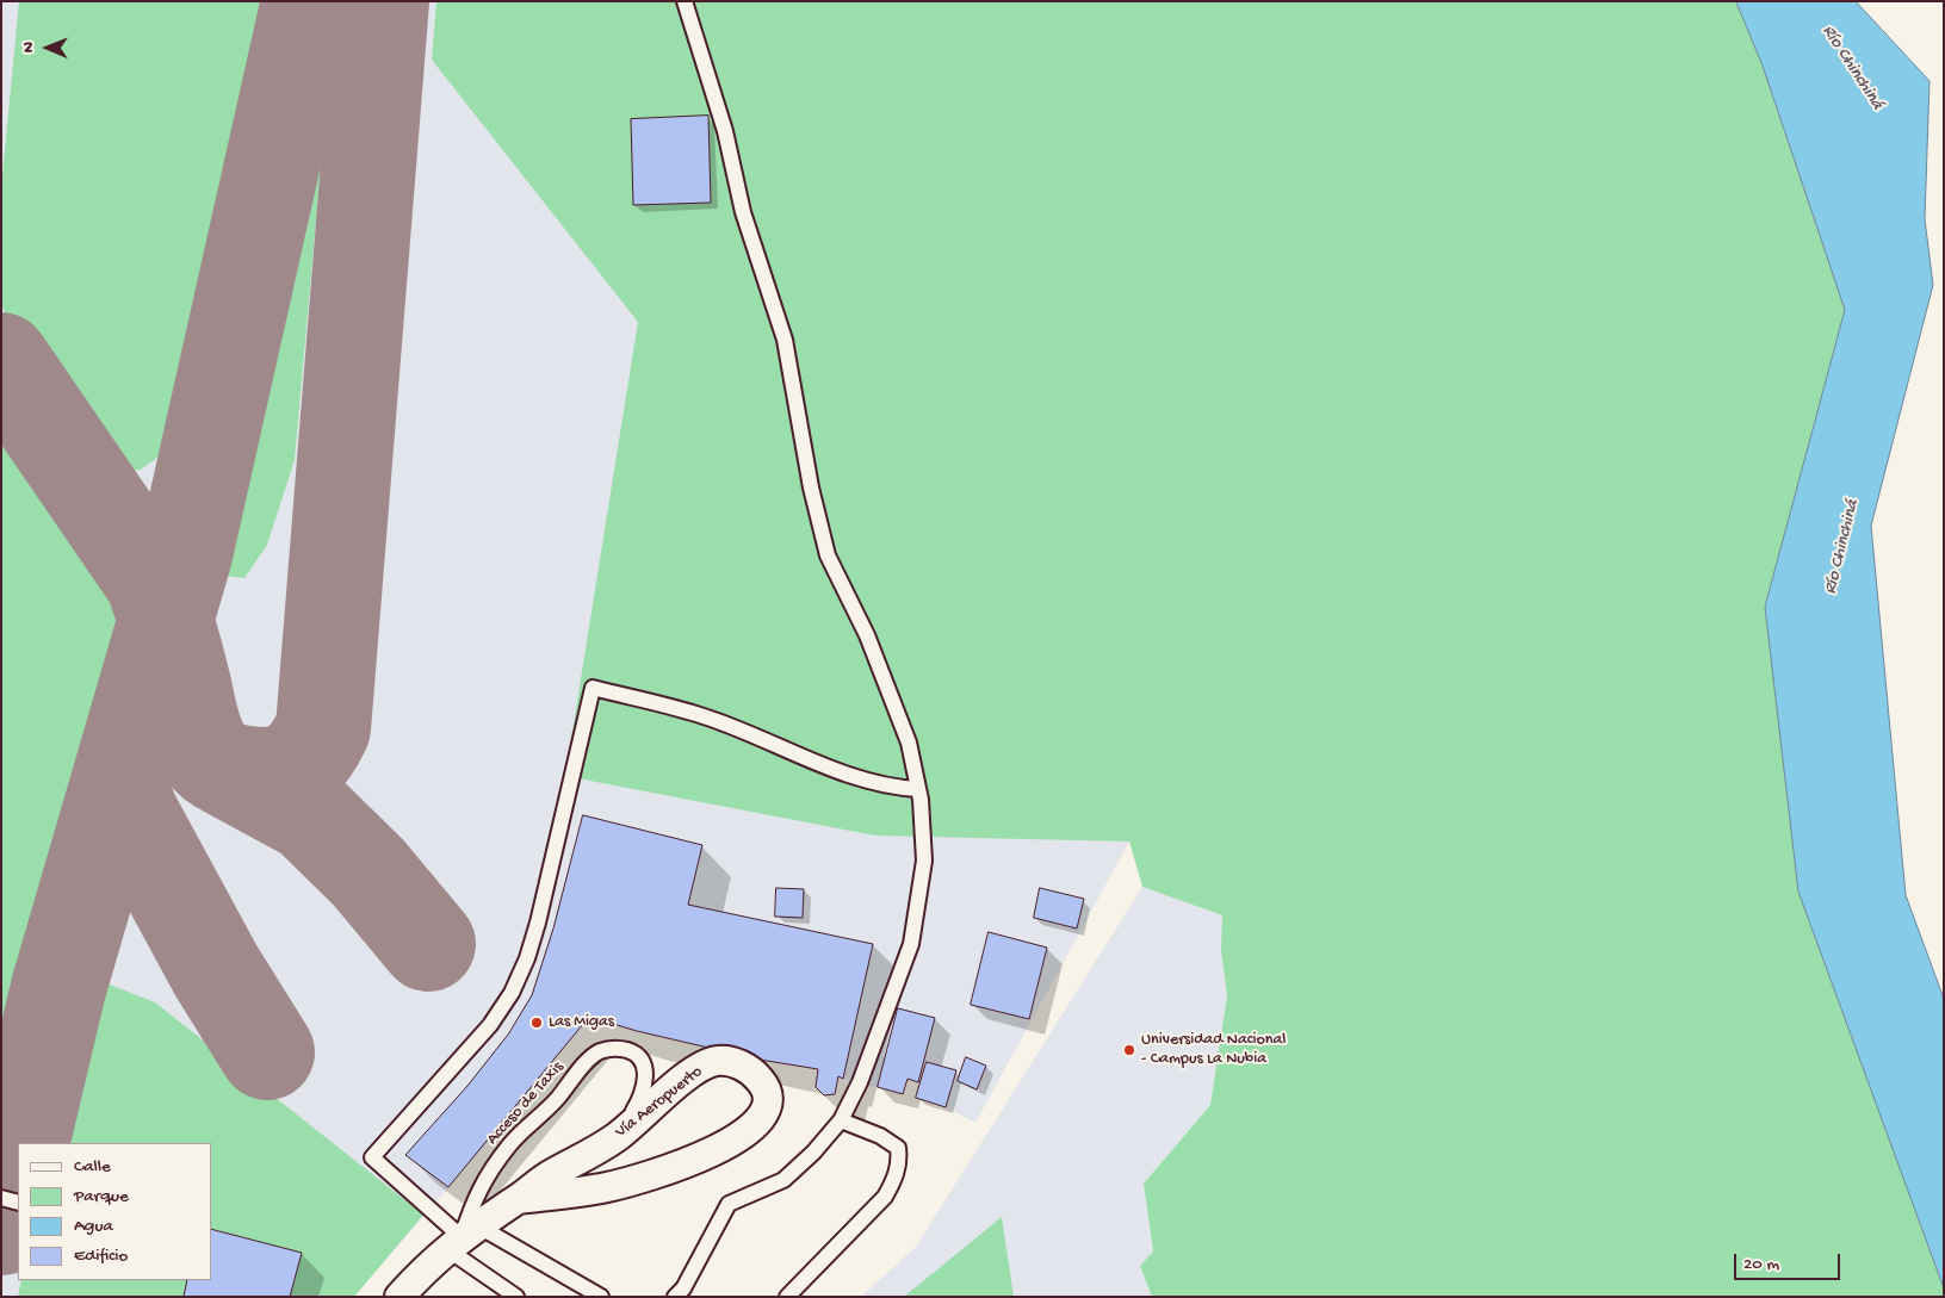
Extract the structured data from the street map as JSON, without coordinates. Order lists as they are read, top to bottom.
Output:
{
  "streets": {
    "street": ["Vía Aeropuerto"],
    "lane": ["Acceso de Taxis"]
  },
  "crossings": [
    ["Vía Aeropuerto", "Acceso de Taxis"]
  ],
  "water": ["Río Chinchiná"],
  "places": ["Las Migas", "Universidad Nacional - Campus La Nubia"],
  "legend": [
    "Calle",
    "Parque",
    "Agua",
    "Edificio"
  ],
  "scale_bar": "20 m",
  "north": "left"
}
